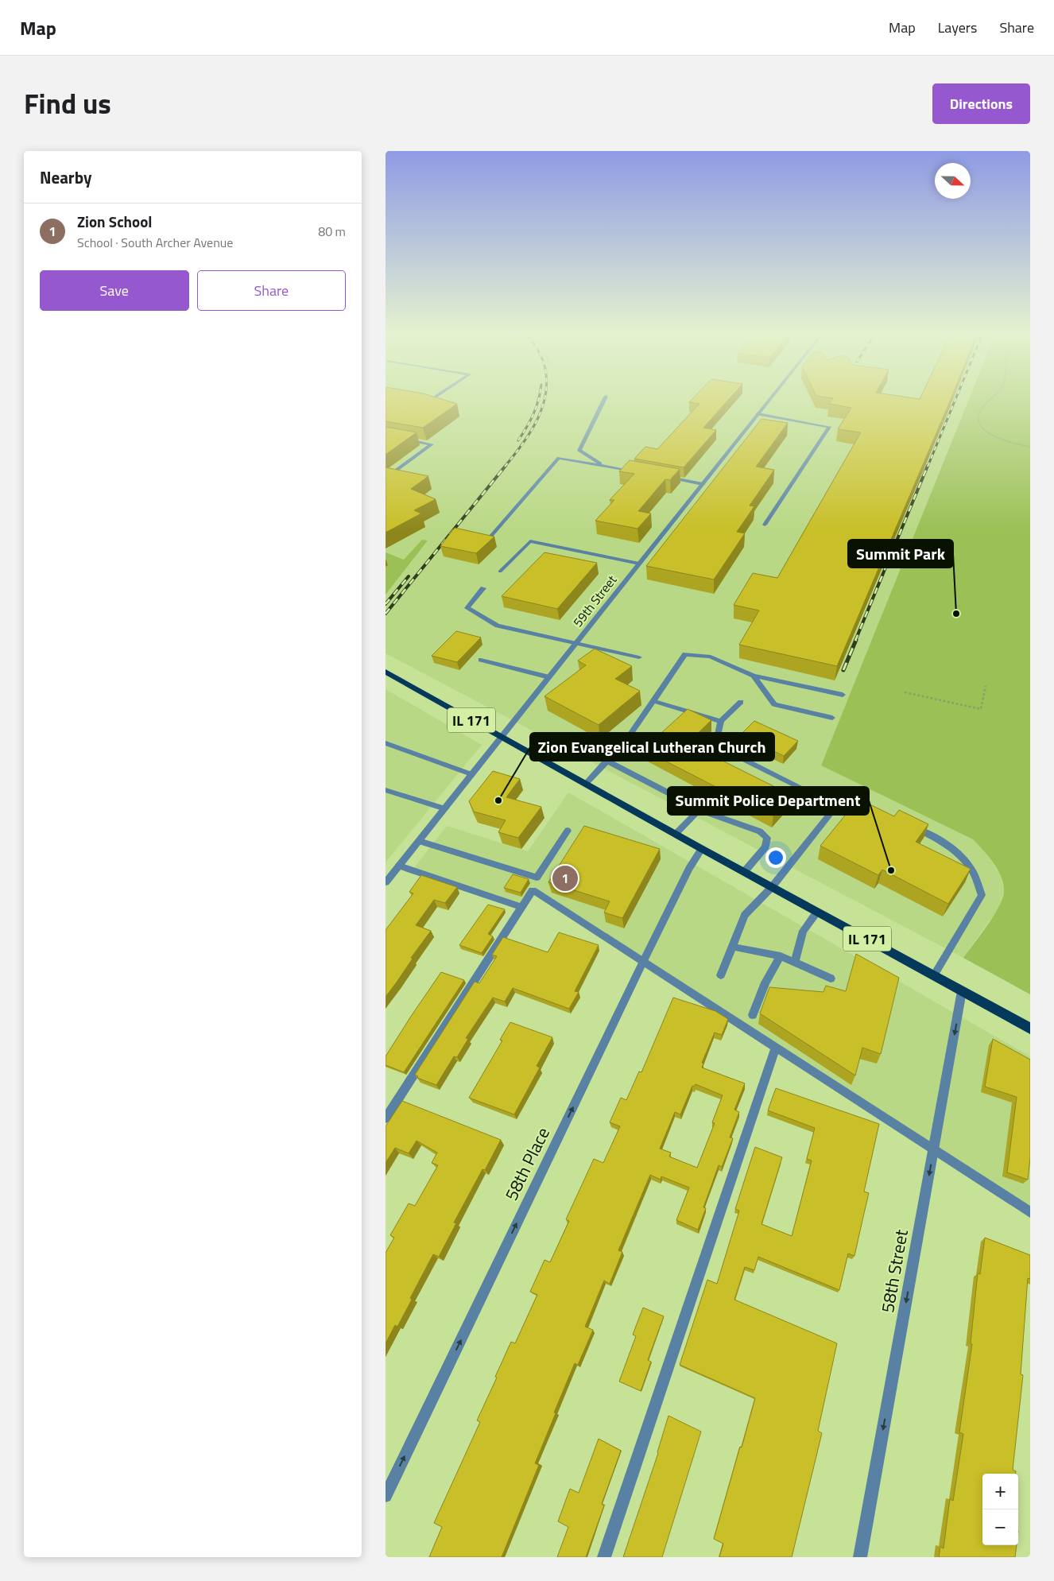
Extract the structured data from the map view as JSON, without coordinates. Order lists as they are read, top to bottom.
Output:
{
  "streets": {
    "main road": ["IL 171"],
    "street": ["59th Street", "58th Place", "58th Street"]
  },
  "crossings": [
    ["59th Street", "IL 171"],
    ["IL 171", "58th Place"],
    ["IL 171", "58th Street"]
  ],
  "one_way": ["58th Place", "58th Street"],
  "places": ["Summit Park", "Zion Evangelical Lutheran Church", "Summit Police Department"],
  "north": "right",
  "page": {
    "header": "Map",
    "nav": ["Map", "Layers", "Share"],
    "title": "Find us",
    "buttons": [
      "Directions",
      ["Save", "Share"]
    ],
    "heading": "Nearby",
    "list": [
      {
        "mark": "1",
        "name": "Zion School",
        "note": "School · South Archer Avenue",
        "value": "80 m"
      }
    ],
    "pins": "1",
    "map_buttons": ["+", "−"]
  }
}
